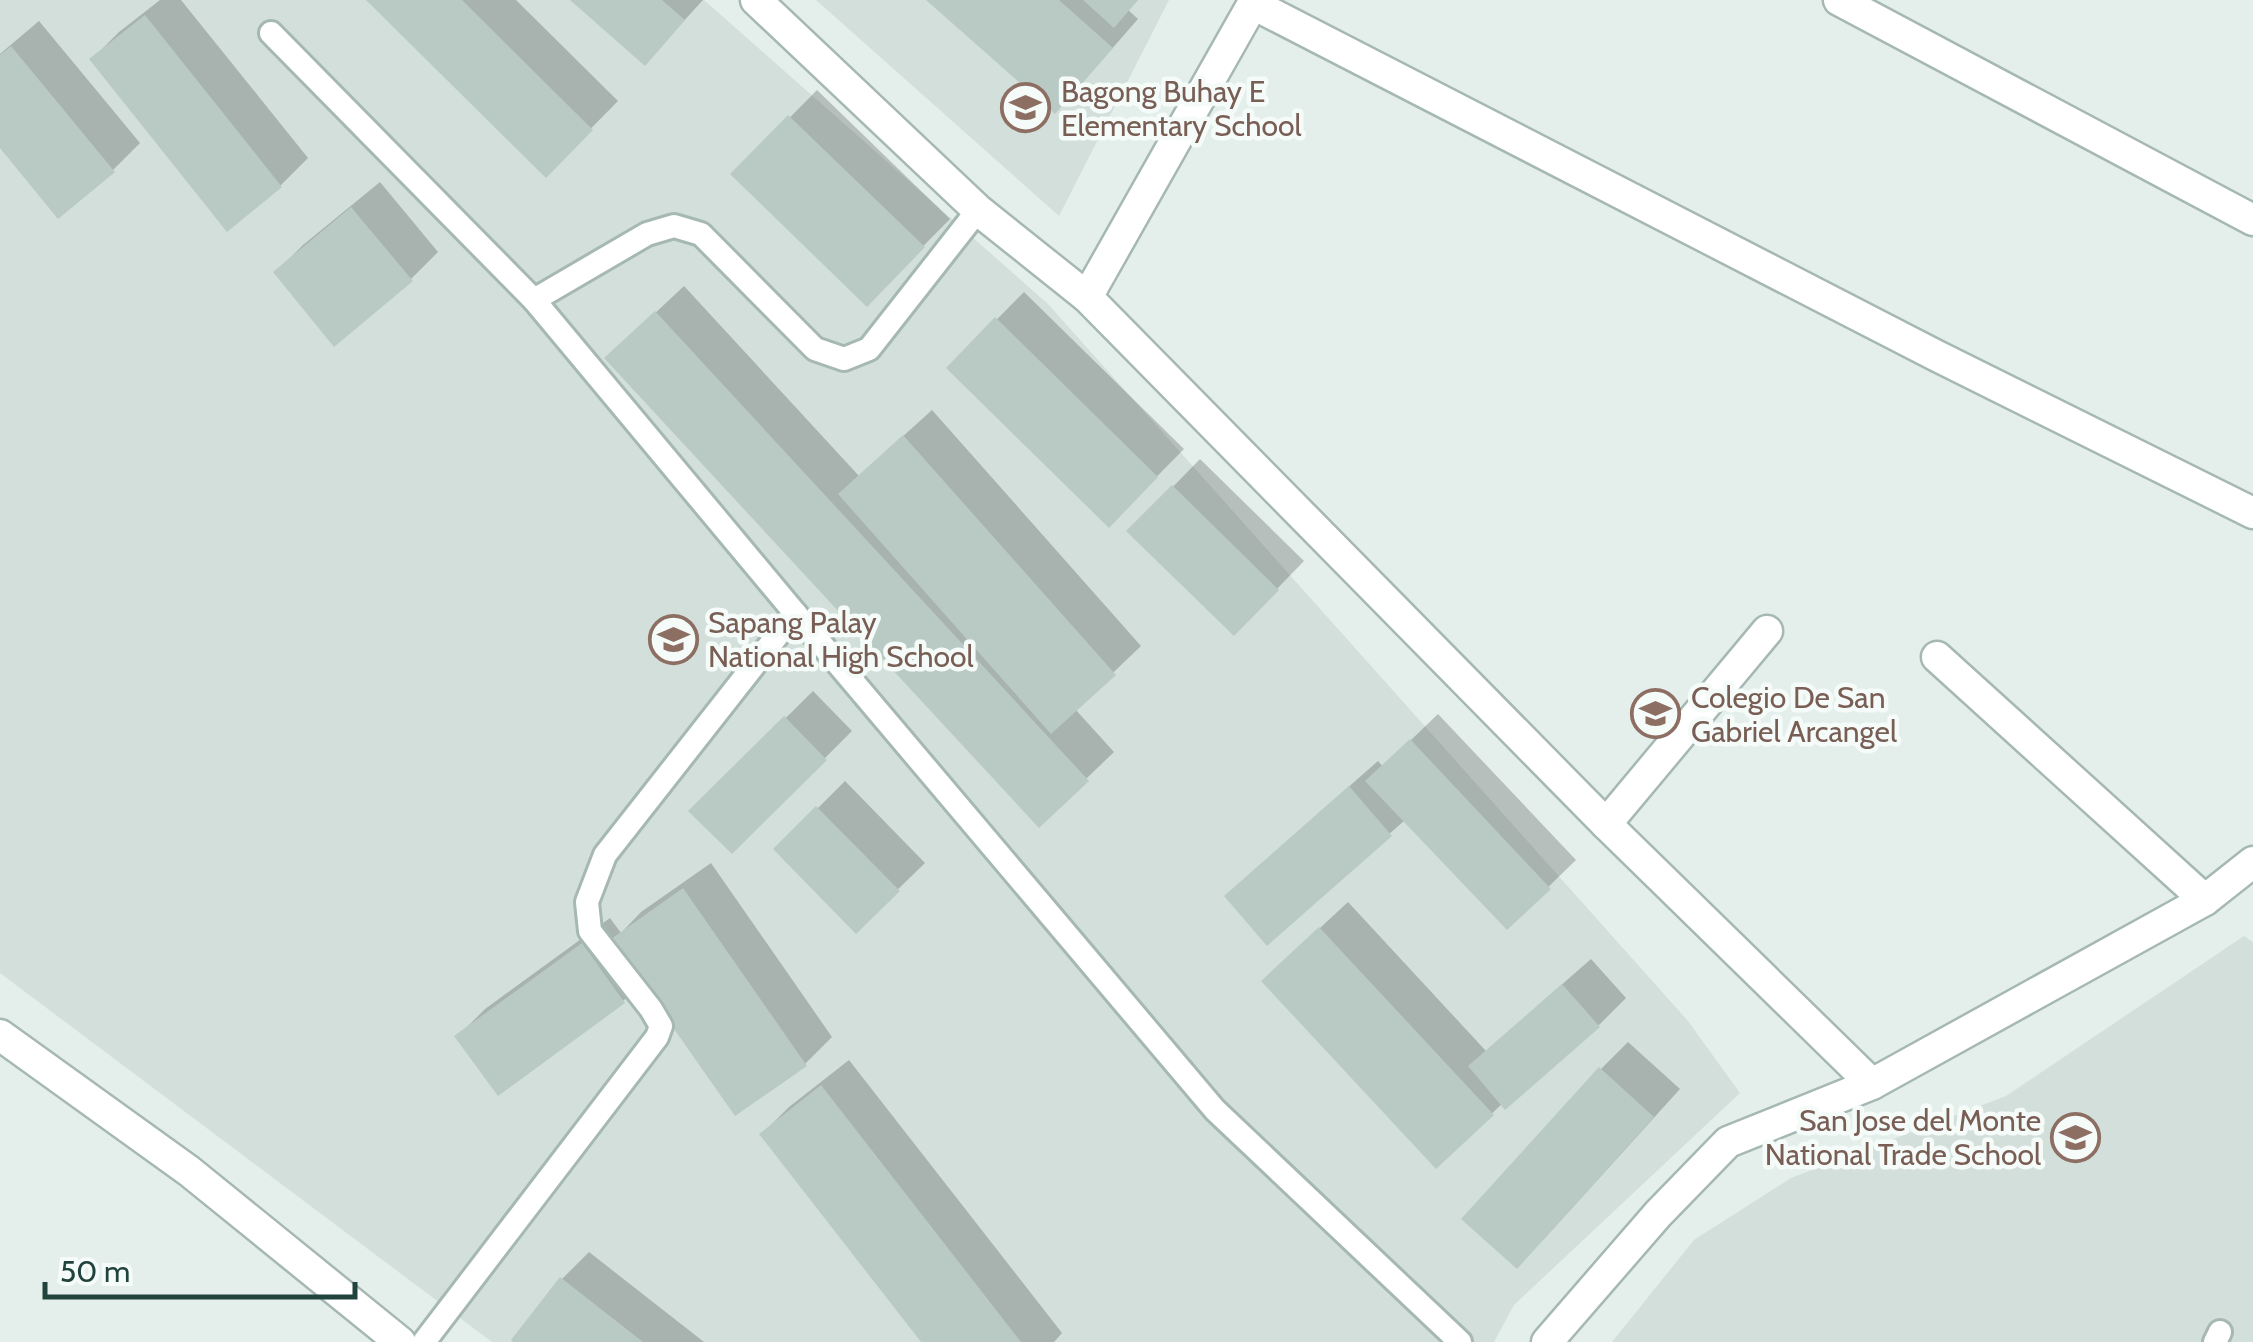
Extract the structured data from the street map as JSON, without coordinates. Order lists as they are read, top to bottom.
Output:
{
  "places": {
    "school or university": [
      "Bagong Buhay E Elementary School",
      "Sapang Palay National High School",
      "Colegio De San Gabriel Arcangel",
      "San Jose del Monte National Trade School"
    ]
  },
  "scale_bar": "50 m"
}
